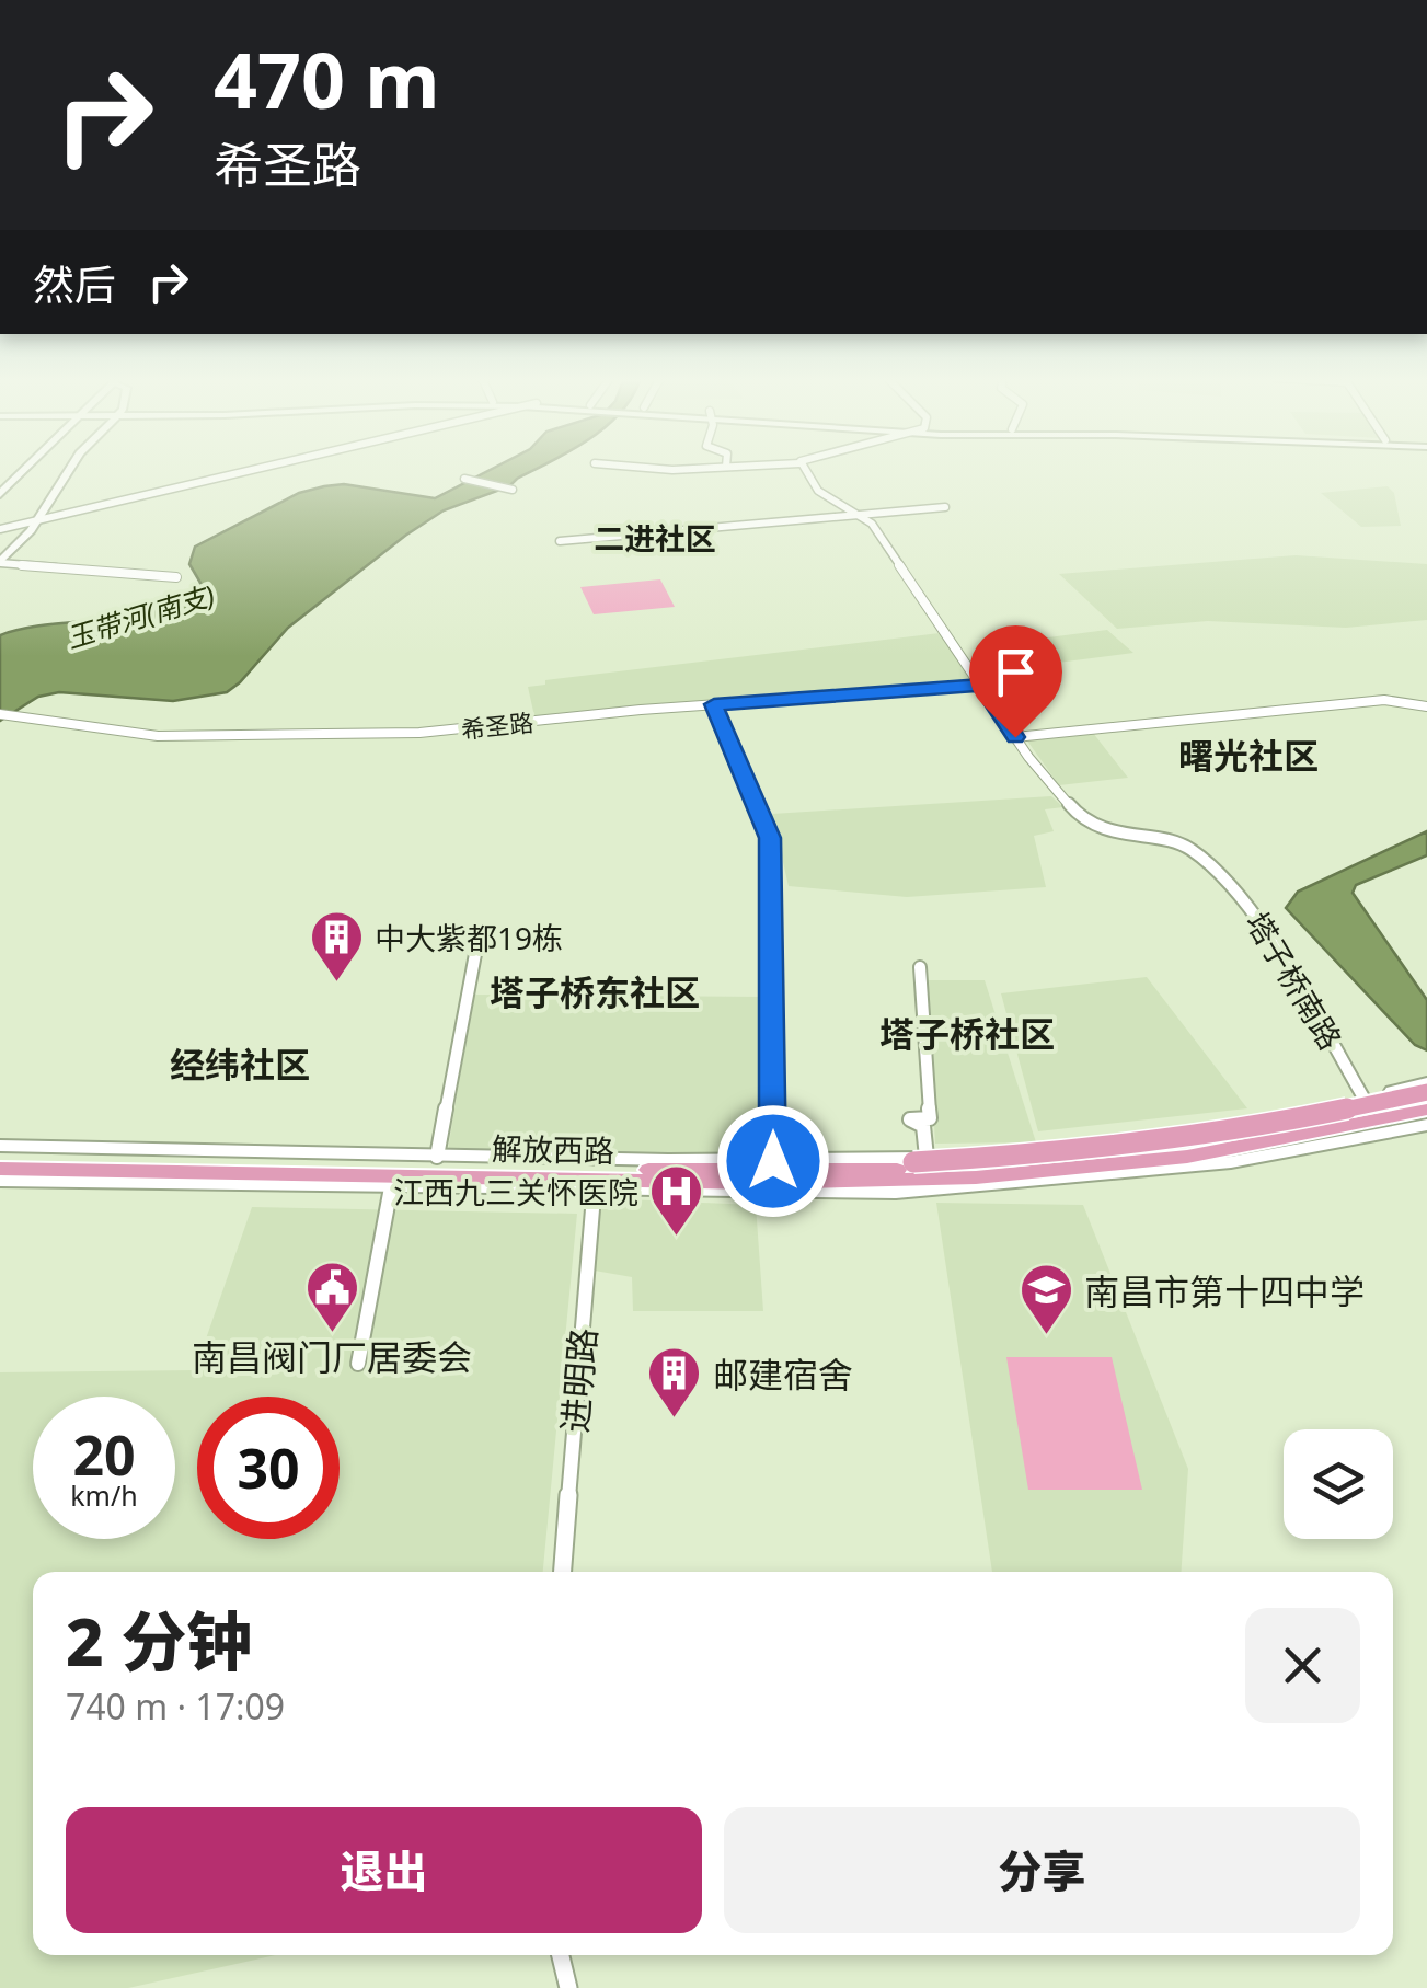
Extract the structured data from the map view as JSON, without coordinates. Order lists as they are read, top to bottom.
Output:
{
  "streets": {
    "main road": ["解放西路"],
    "street": ["希圣路", "塔子桥南路", "进明路"]
  },
  "crossings": [
    ["希圣路", "塔子桥南路"],
    ["塔子桥南路", "解放西路"],
    ["解放西路", "进明路"]
  ],
  "districts": [
    "二进社区",
    "曙光社区",
    "塔子桥东社区",
    "塔子桥社区",
    "经纬社区"
  ],
  "water": ["玉带河(南支)"],
  "places": {
    "building": ["中大紫都19栋", "邮建宿舍"],
    "hospital": ["江西九三关怀医院"],
    "public building": ["南昌阀门厂居委会"],
    "school or university": ["南昌市第十四中学"]
  },
  "page": {
    "turn": ["470 m", "希圣路"],
    "then": "然后",
    "speed": "20 km/h",
    "limit": "30",
    "heading": ["2 分钟", "740 m · 17:09"],
    "buttons": ["退出", "分享"]
  }
}
